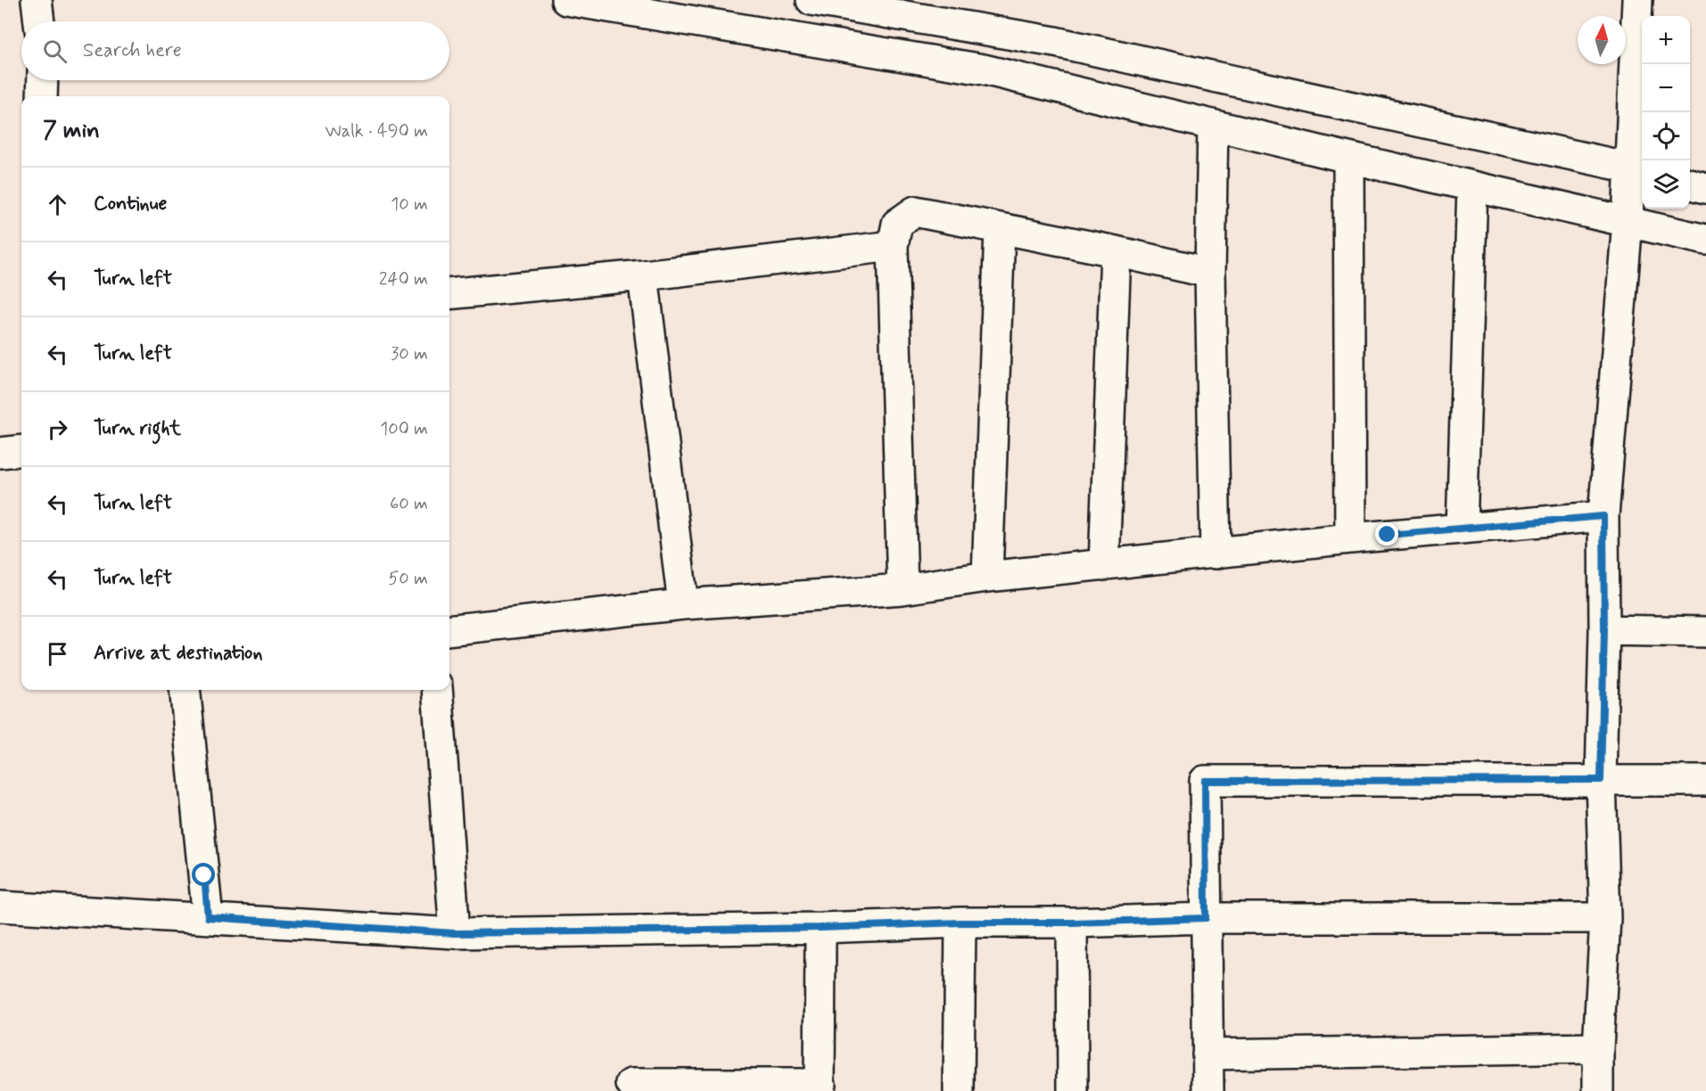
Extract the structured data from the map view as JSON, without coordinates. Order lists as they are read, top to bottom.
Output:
{
  "north": "top",
  "page": {
    "map_buttons": ["+", "−"],
    "search": "Search here",
    "heading": ["7 min", "Walk · 490 m"],
    "list": [
      ["Continue", "10 m"],
      ["Turn left", "240 m"],
      ["Turn left", "30 m"],
      ["Turn right", "100 m"],
      ["Turn left", "60 m"],
      ["Turn left", "50 m"],
      "Arrive at destination"
    ]
  }
}
